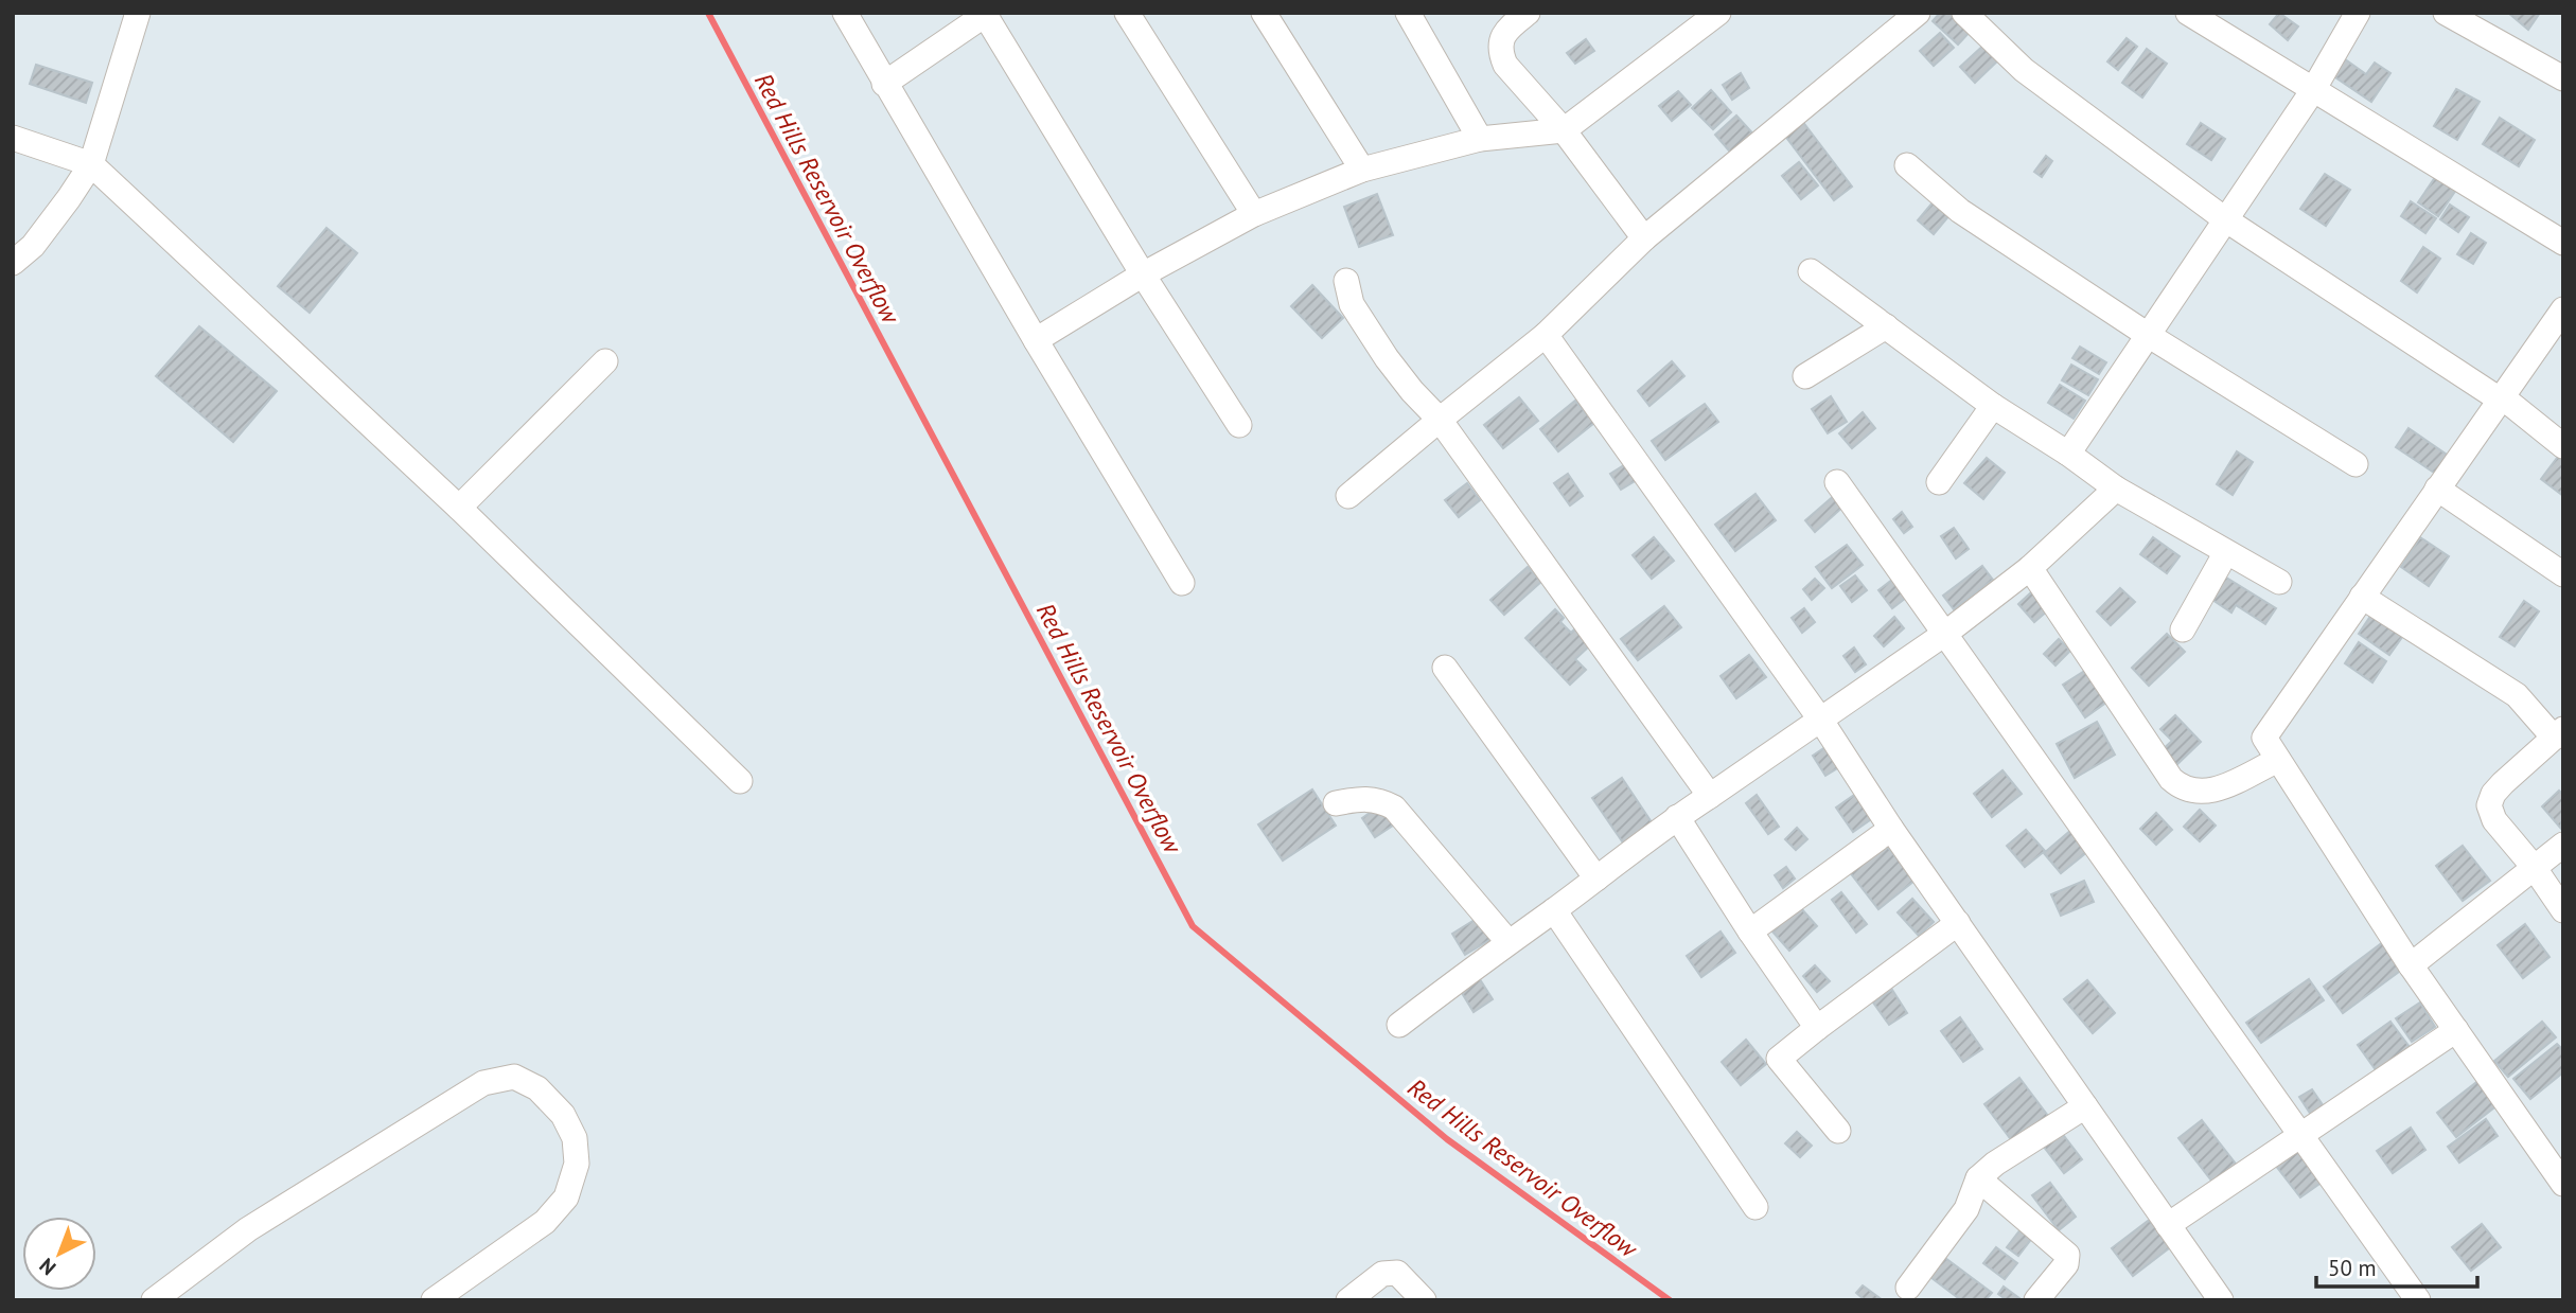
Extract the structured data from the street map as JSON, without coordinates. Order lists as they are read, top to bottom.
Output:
{
  "water": ["Red Hills Reservoir Overflow"],
  "scale_bar": "50 m",
  "north": "bottom left"
}
